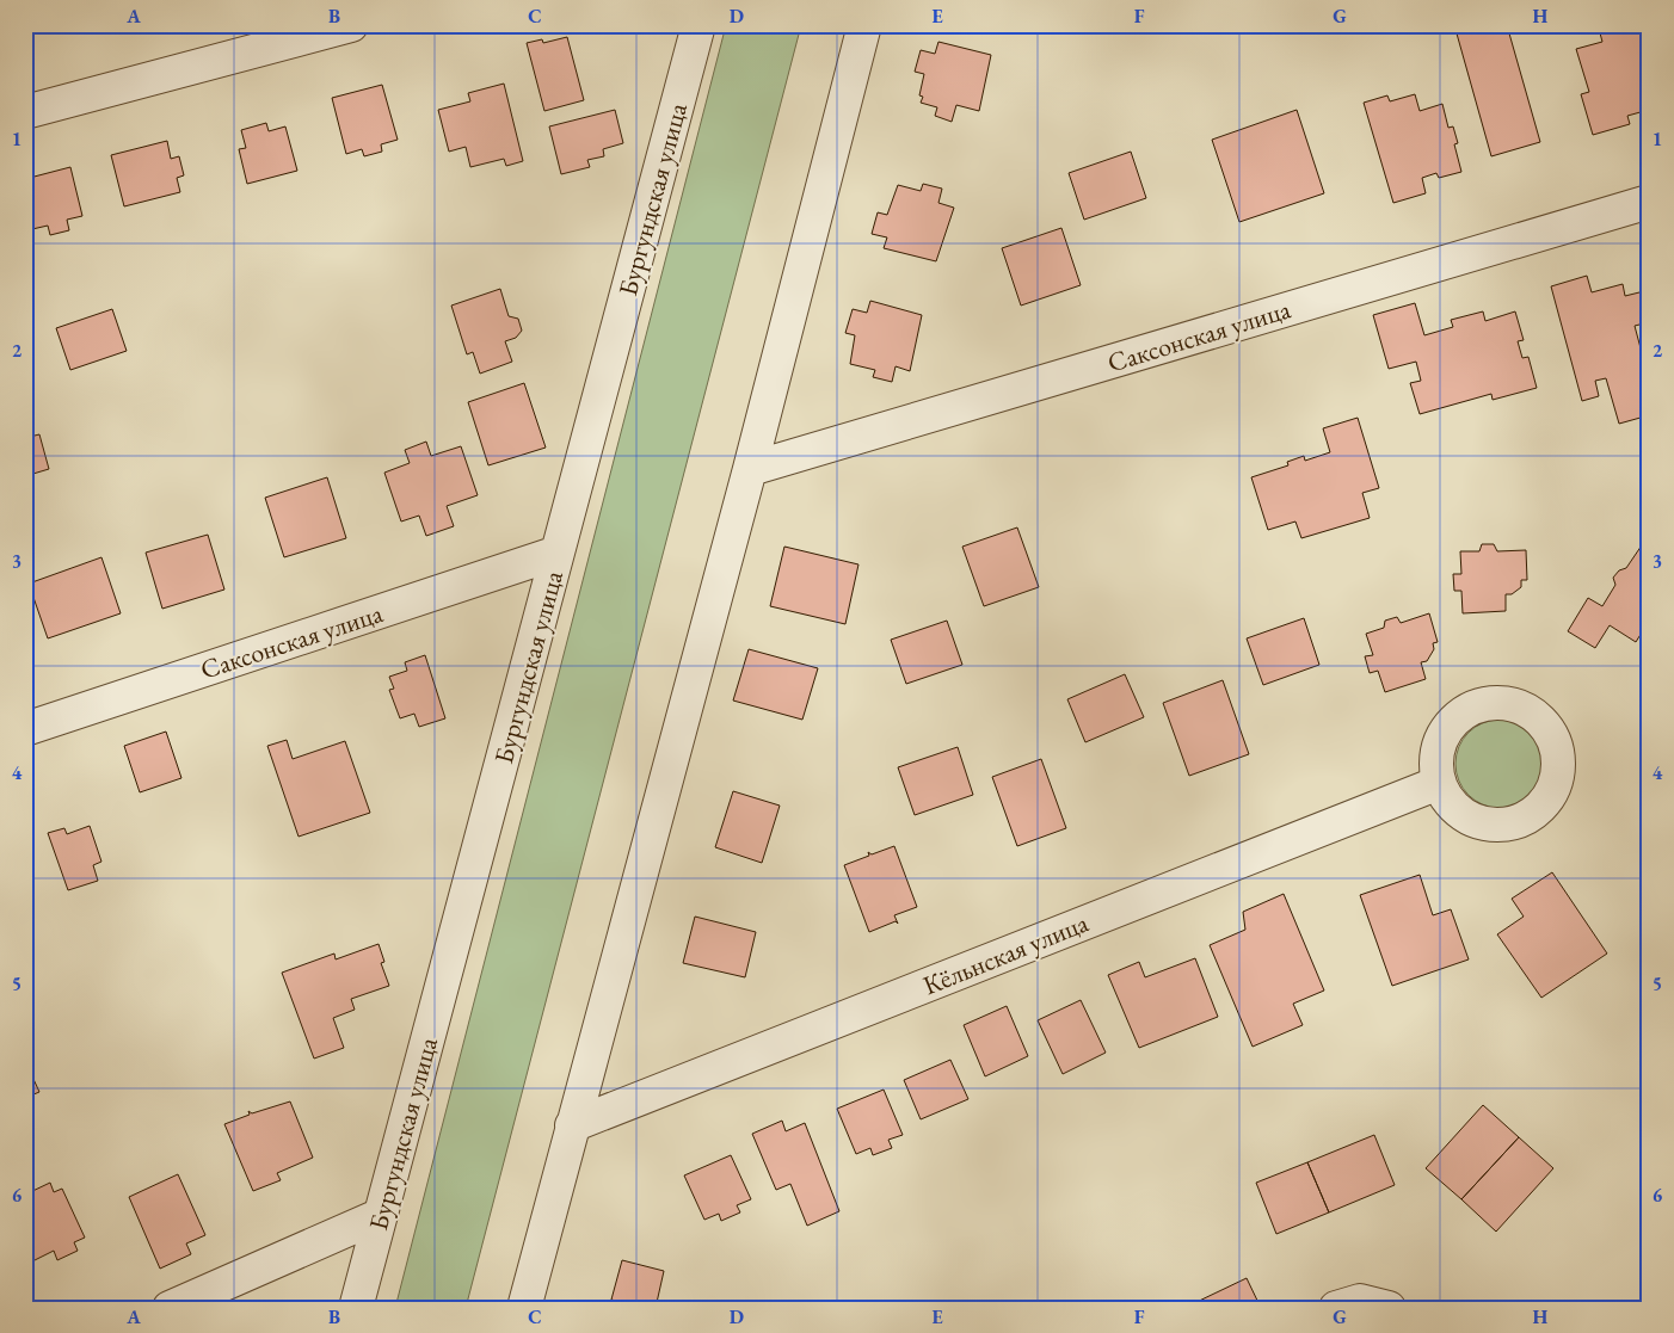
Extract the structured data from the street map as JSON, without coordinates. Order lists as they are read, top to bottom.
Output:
{
  "streets": {
    "street": ["Бургундская улица", "Саксонская улица", "Кёльнская улица"]
  },
  "crossings": [
    ["Бургундская улица", "Саксонская улица"]
  ],
  "grid": {
    "columns": [
      "A",
      "B",
      "C",
      "D",
      "E",
      "F",
      "G",
      "H"
    ],
    "rows": [
      "1",
      "2",
      "3",
      "4",
      "5",
      "6"
    ]
  }
}
